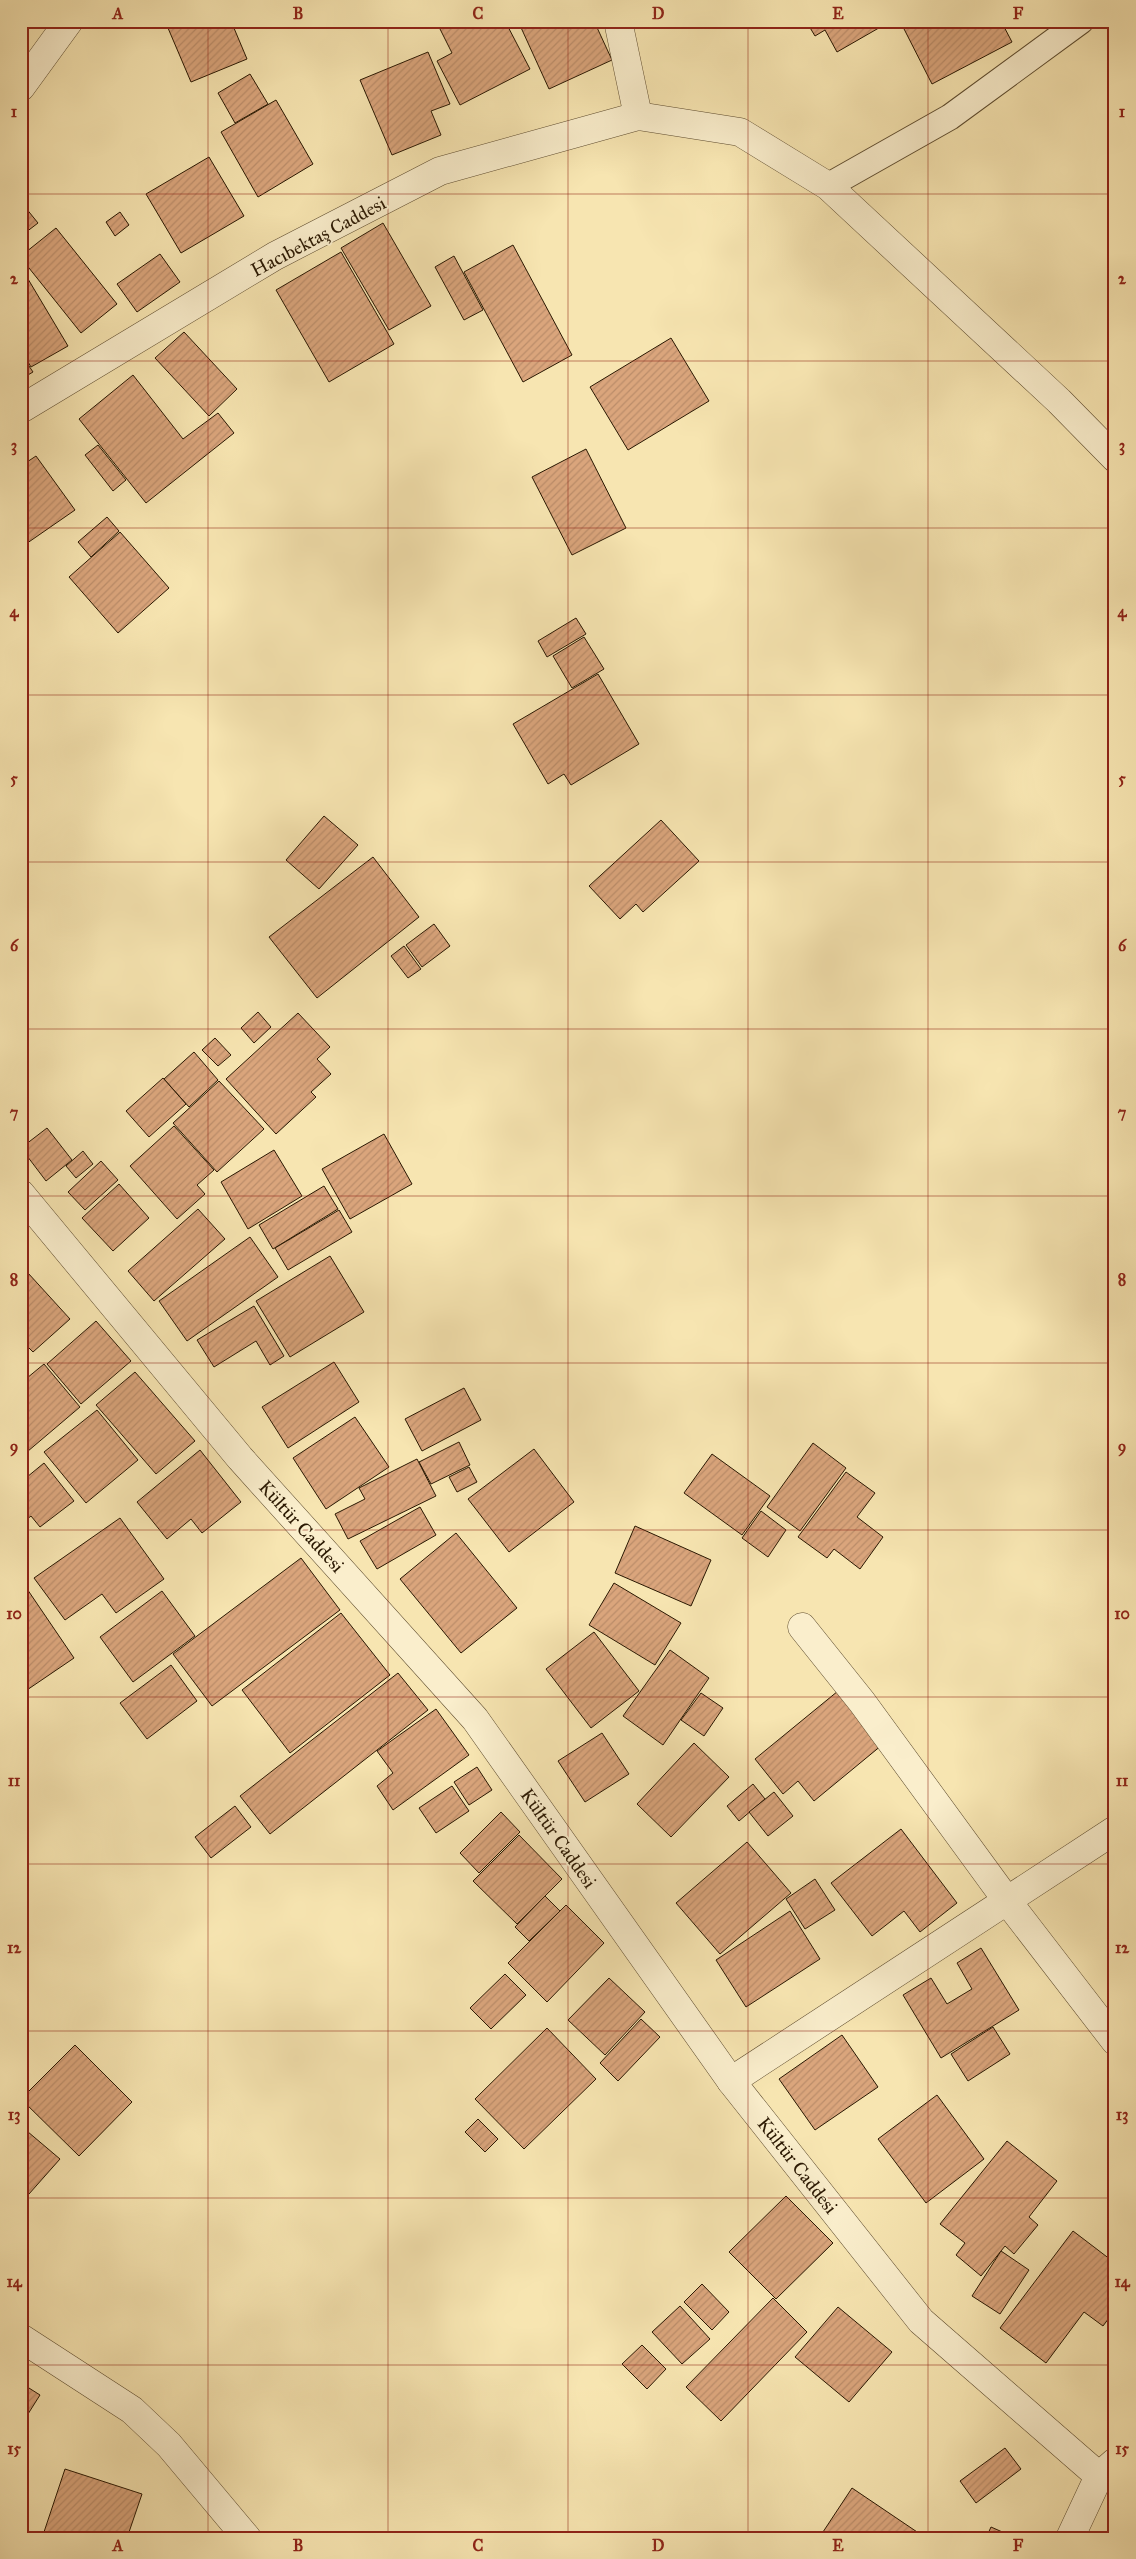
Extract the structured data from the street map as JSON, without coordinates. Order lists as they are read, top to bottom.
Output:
{
  "streets": {
    "street": ["Hacıbektaş Caddesi", "Kültür Caddesi"]
  },
  "grid": {
    "columns": [
      "A",
      "B",
      "C",
      "D",
      "E",
      "F"
    ],
    "rows": [
      "1",
      "2",
      "3",
      "4",
      "5",
      "6",
      "7",
      "8",
      "9",
      "10",
      "11",
      "12",
      "13",
      "14",
      "15"
    ]
  }
}
